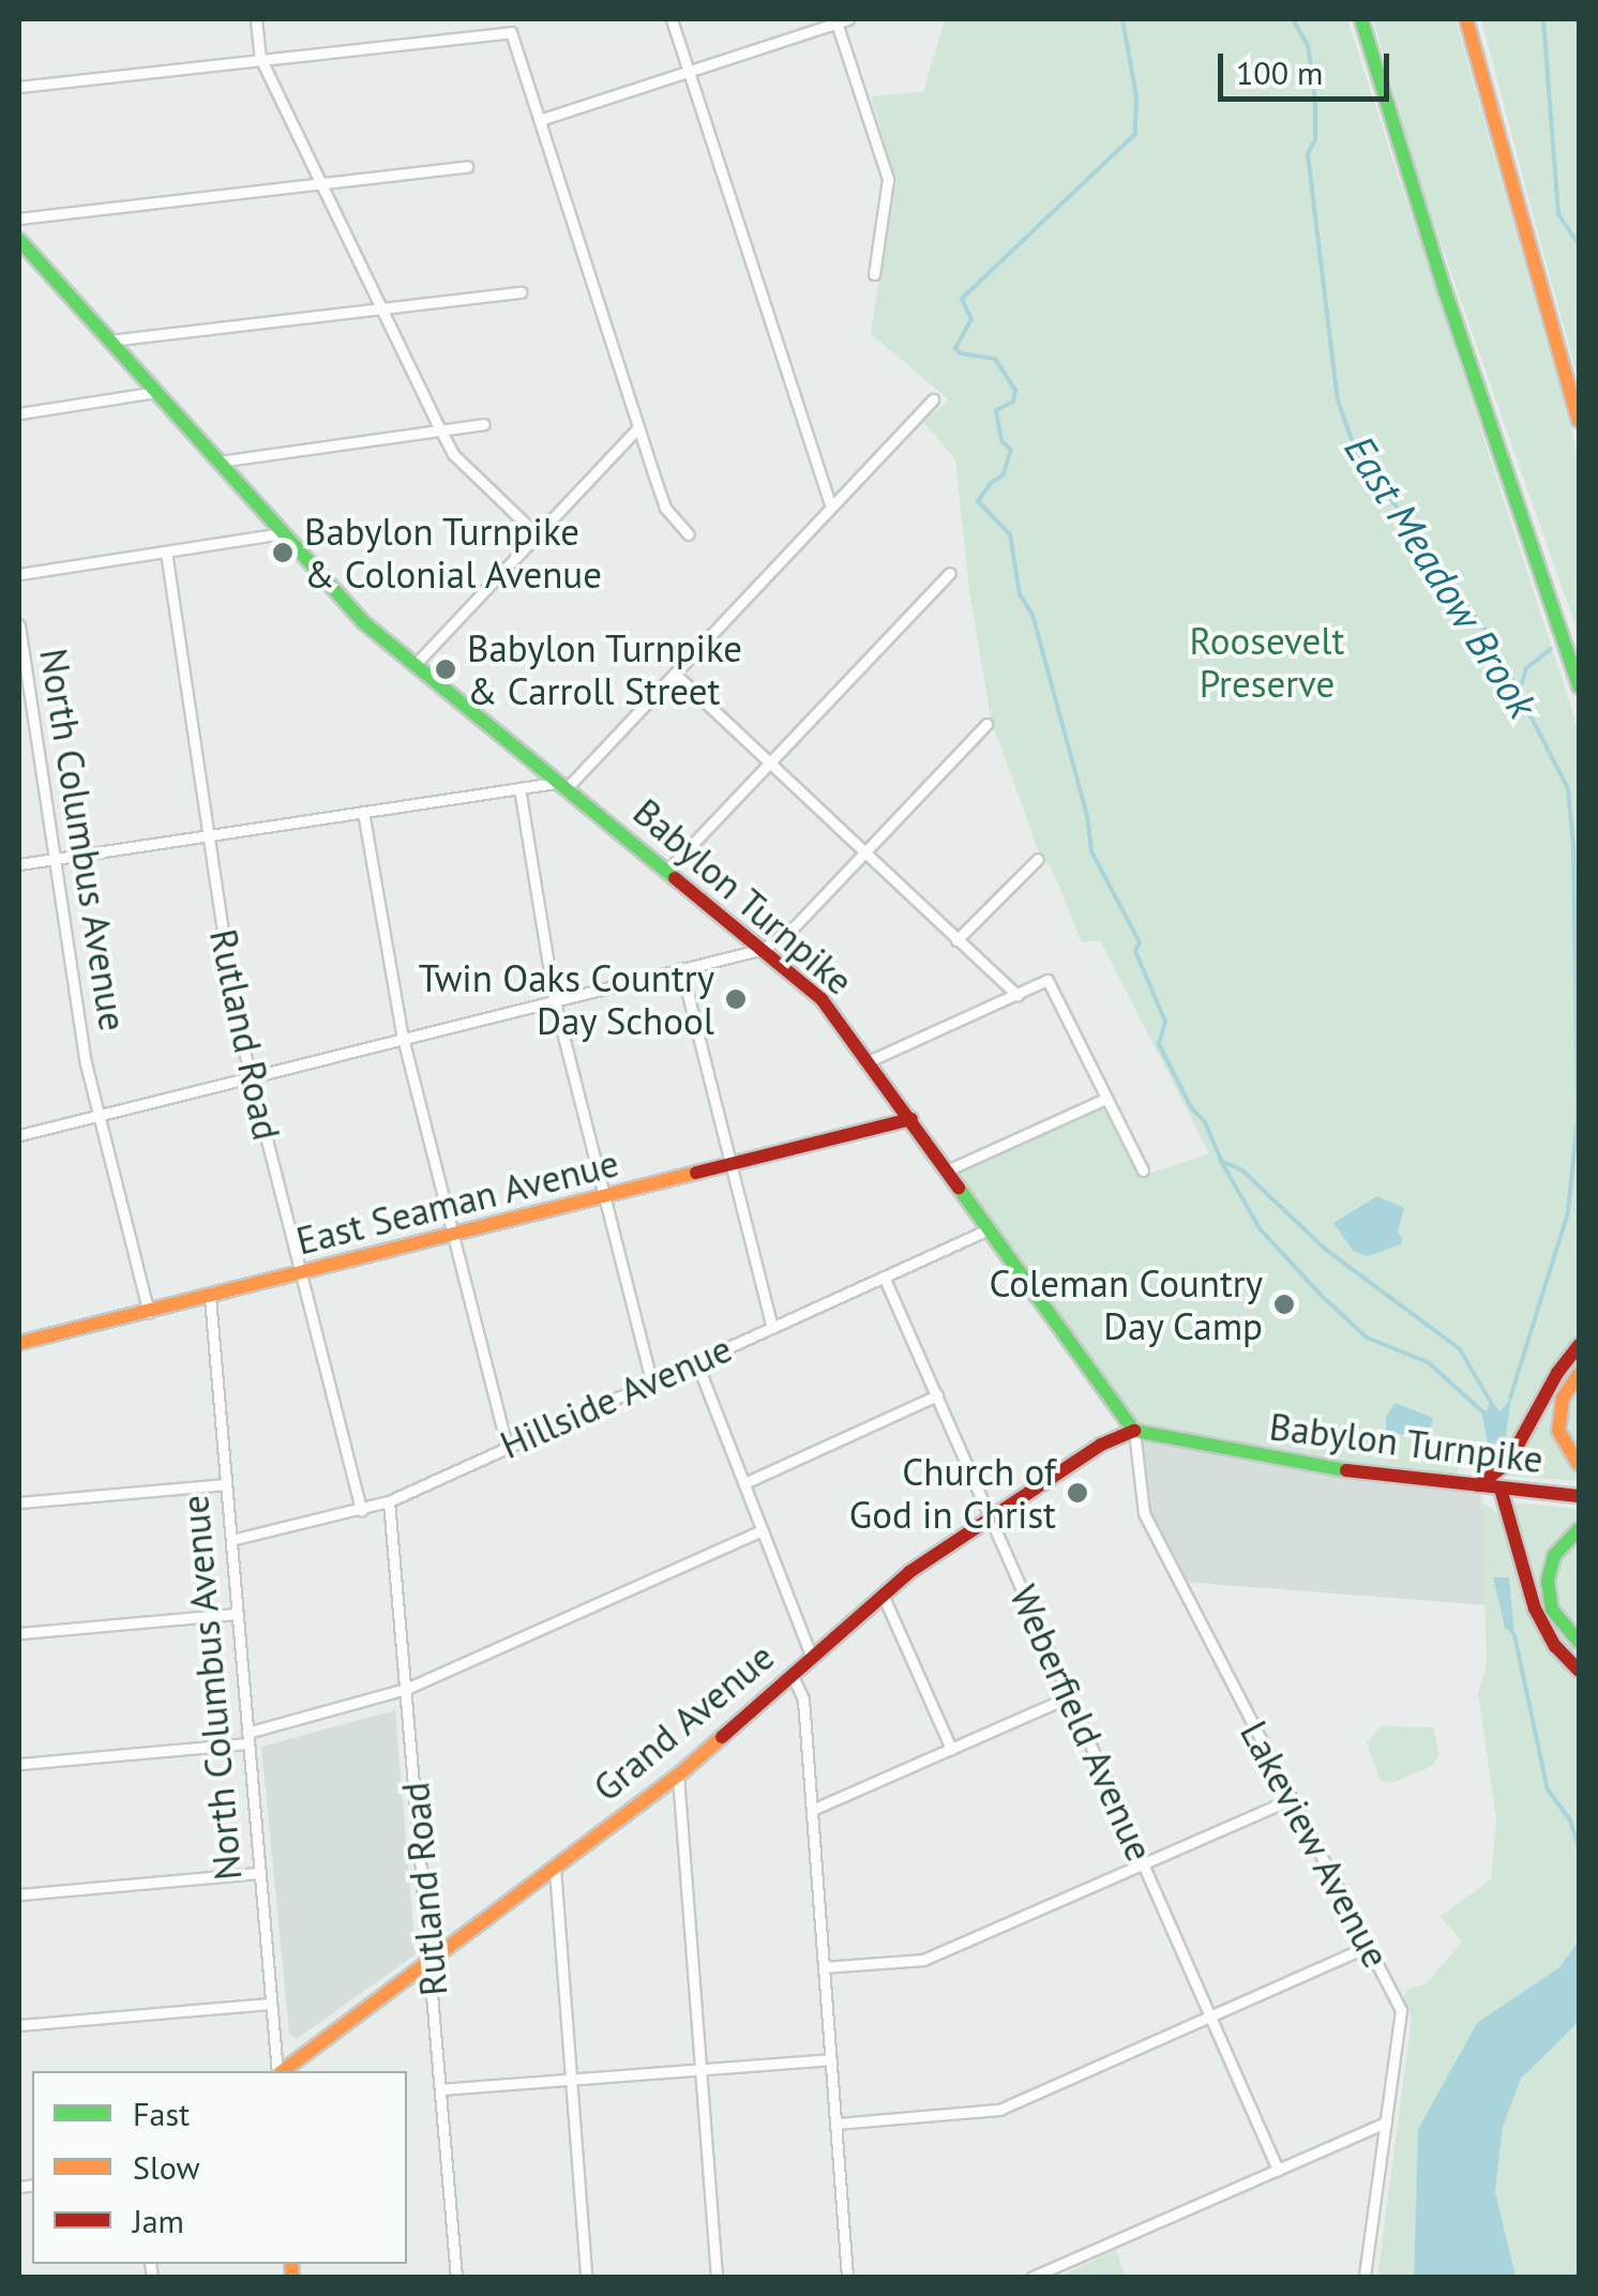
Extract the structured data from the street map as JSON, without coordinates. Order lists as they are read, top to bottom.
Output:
{
  "streets": {
    "main road": ["Babylon Turnpike", "East Seaman Avenue", "Grand Avenue"],
    "street": [
      "North Columbus Avenue",
      "Rutland Road",
      "Hillside Avenue",
      "Weberfield Avenue",
      "Lakeview Avenue"
    ]
  },
  "crossings": [
    ["North Columbus Avenue", "East Seaman Avenue"],
    ["North Columbus Avenue", "Hillside Avenue"],
    ["Babylon Turnpike", "East Seaman Avenue"],
    ["Babylon Turnpike", "Hillside Avenue"],
    ["Babylon Turnpike", "Grand Avenue"],
    ["Babylon Turnpike", "Lakeview Avenue"],
    ["Rutland Road", "East Seaman Avenue"],
    ["Rutland Road", "Hillside Avenue"],
    ["Rutland Road", "Grand Avenue"],
    ["Hillside Avenue", "Weberfield Avenue"],
    ["Grand Avenue", "Weberfield Avenue"],
    ["Grand Avenue", "Lakeview Avenue"]
  ],
  "water": ["East Meadow Brook"],
  "parks": ["Roosevelt Preserve"],
  "places": [
    "Babylon Turnpike & Colonial Avenue",
    "Babylon Turnpike & Carroll Street",
    "Twin Oaks Country Day School",
    "Coleman Country Day Camp",
    "Church of God in Christ"
  ],
  "legend": ["Fast", "Slow", "Jam"],
  "scale_bar": "100 m"
}
